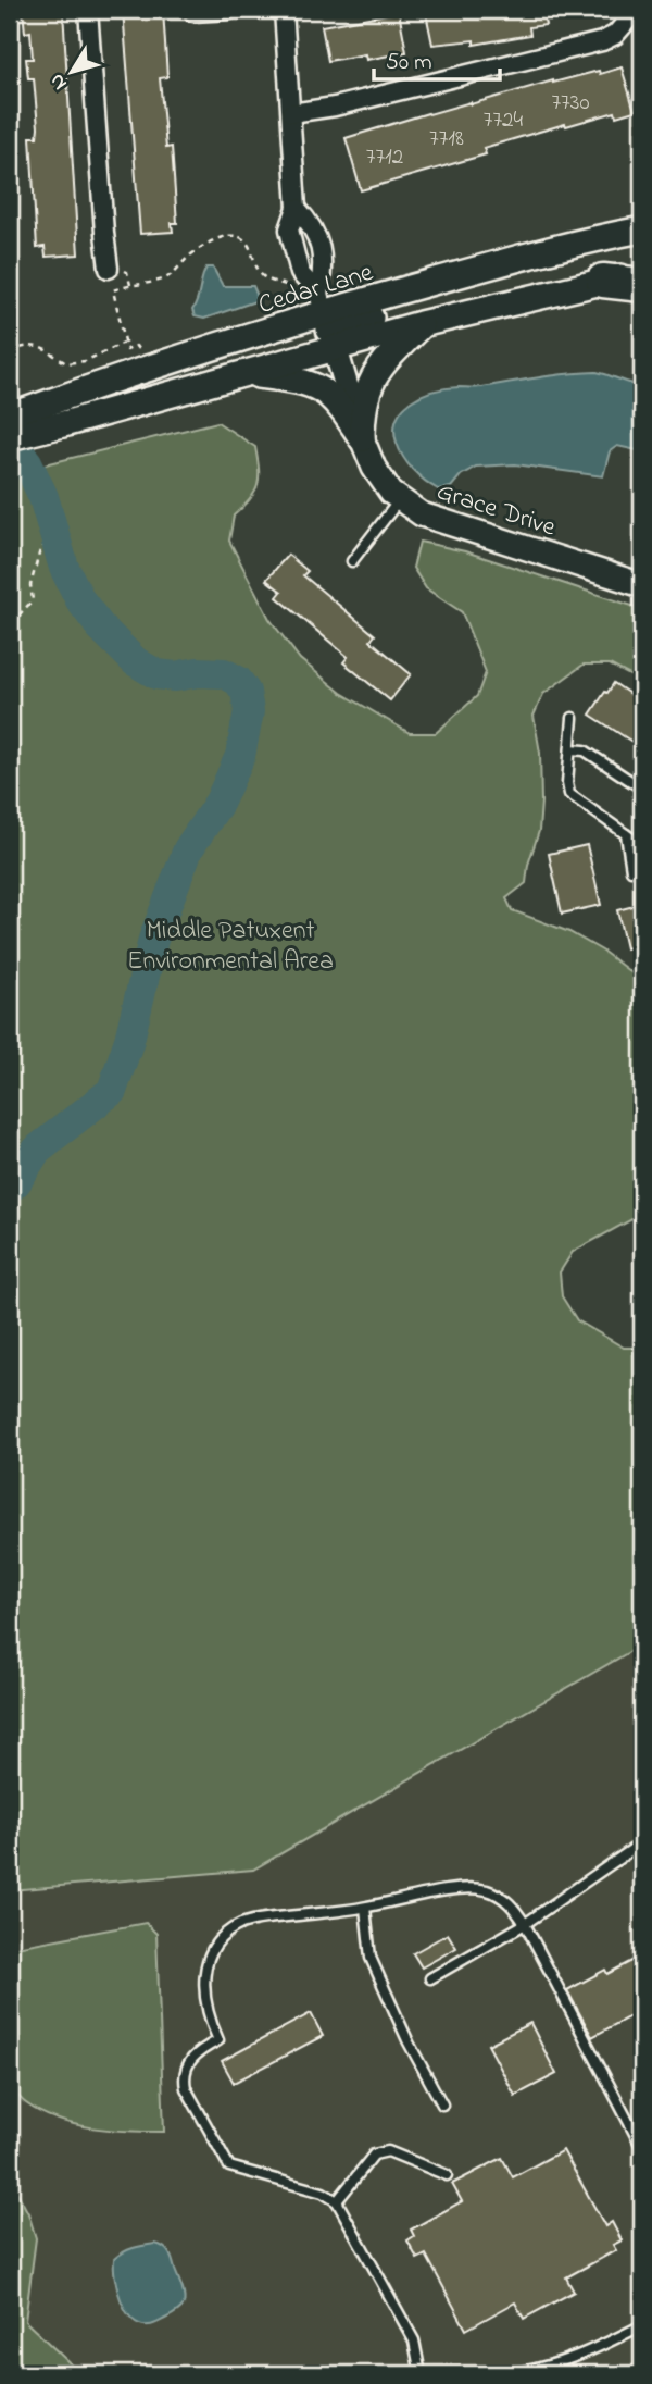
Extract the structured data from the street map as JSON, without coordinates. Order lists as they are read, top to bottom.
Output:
{
  "streets": {
    "main road": ["Cedar Lane"],
    "street": ["Grace Drive"]
  },
  "crossings": [
    ["Cedar Lane", "Grace Drive"]
  ],
  "parks": ["Middle Patuxent Environmental Area"],
  "house_numbers": [
    "7730",
    "7724",
    "7718",
    "7712"
  ],
  "scale_bar": "50 m",
  "north": "bottom left"
}
